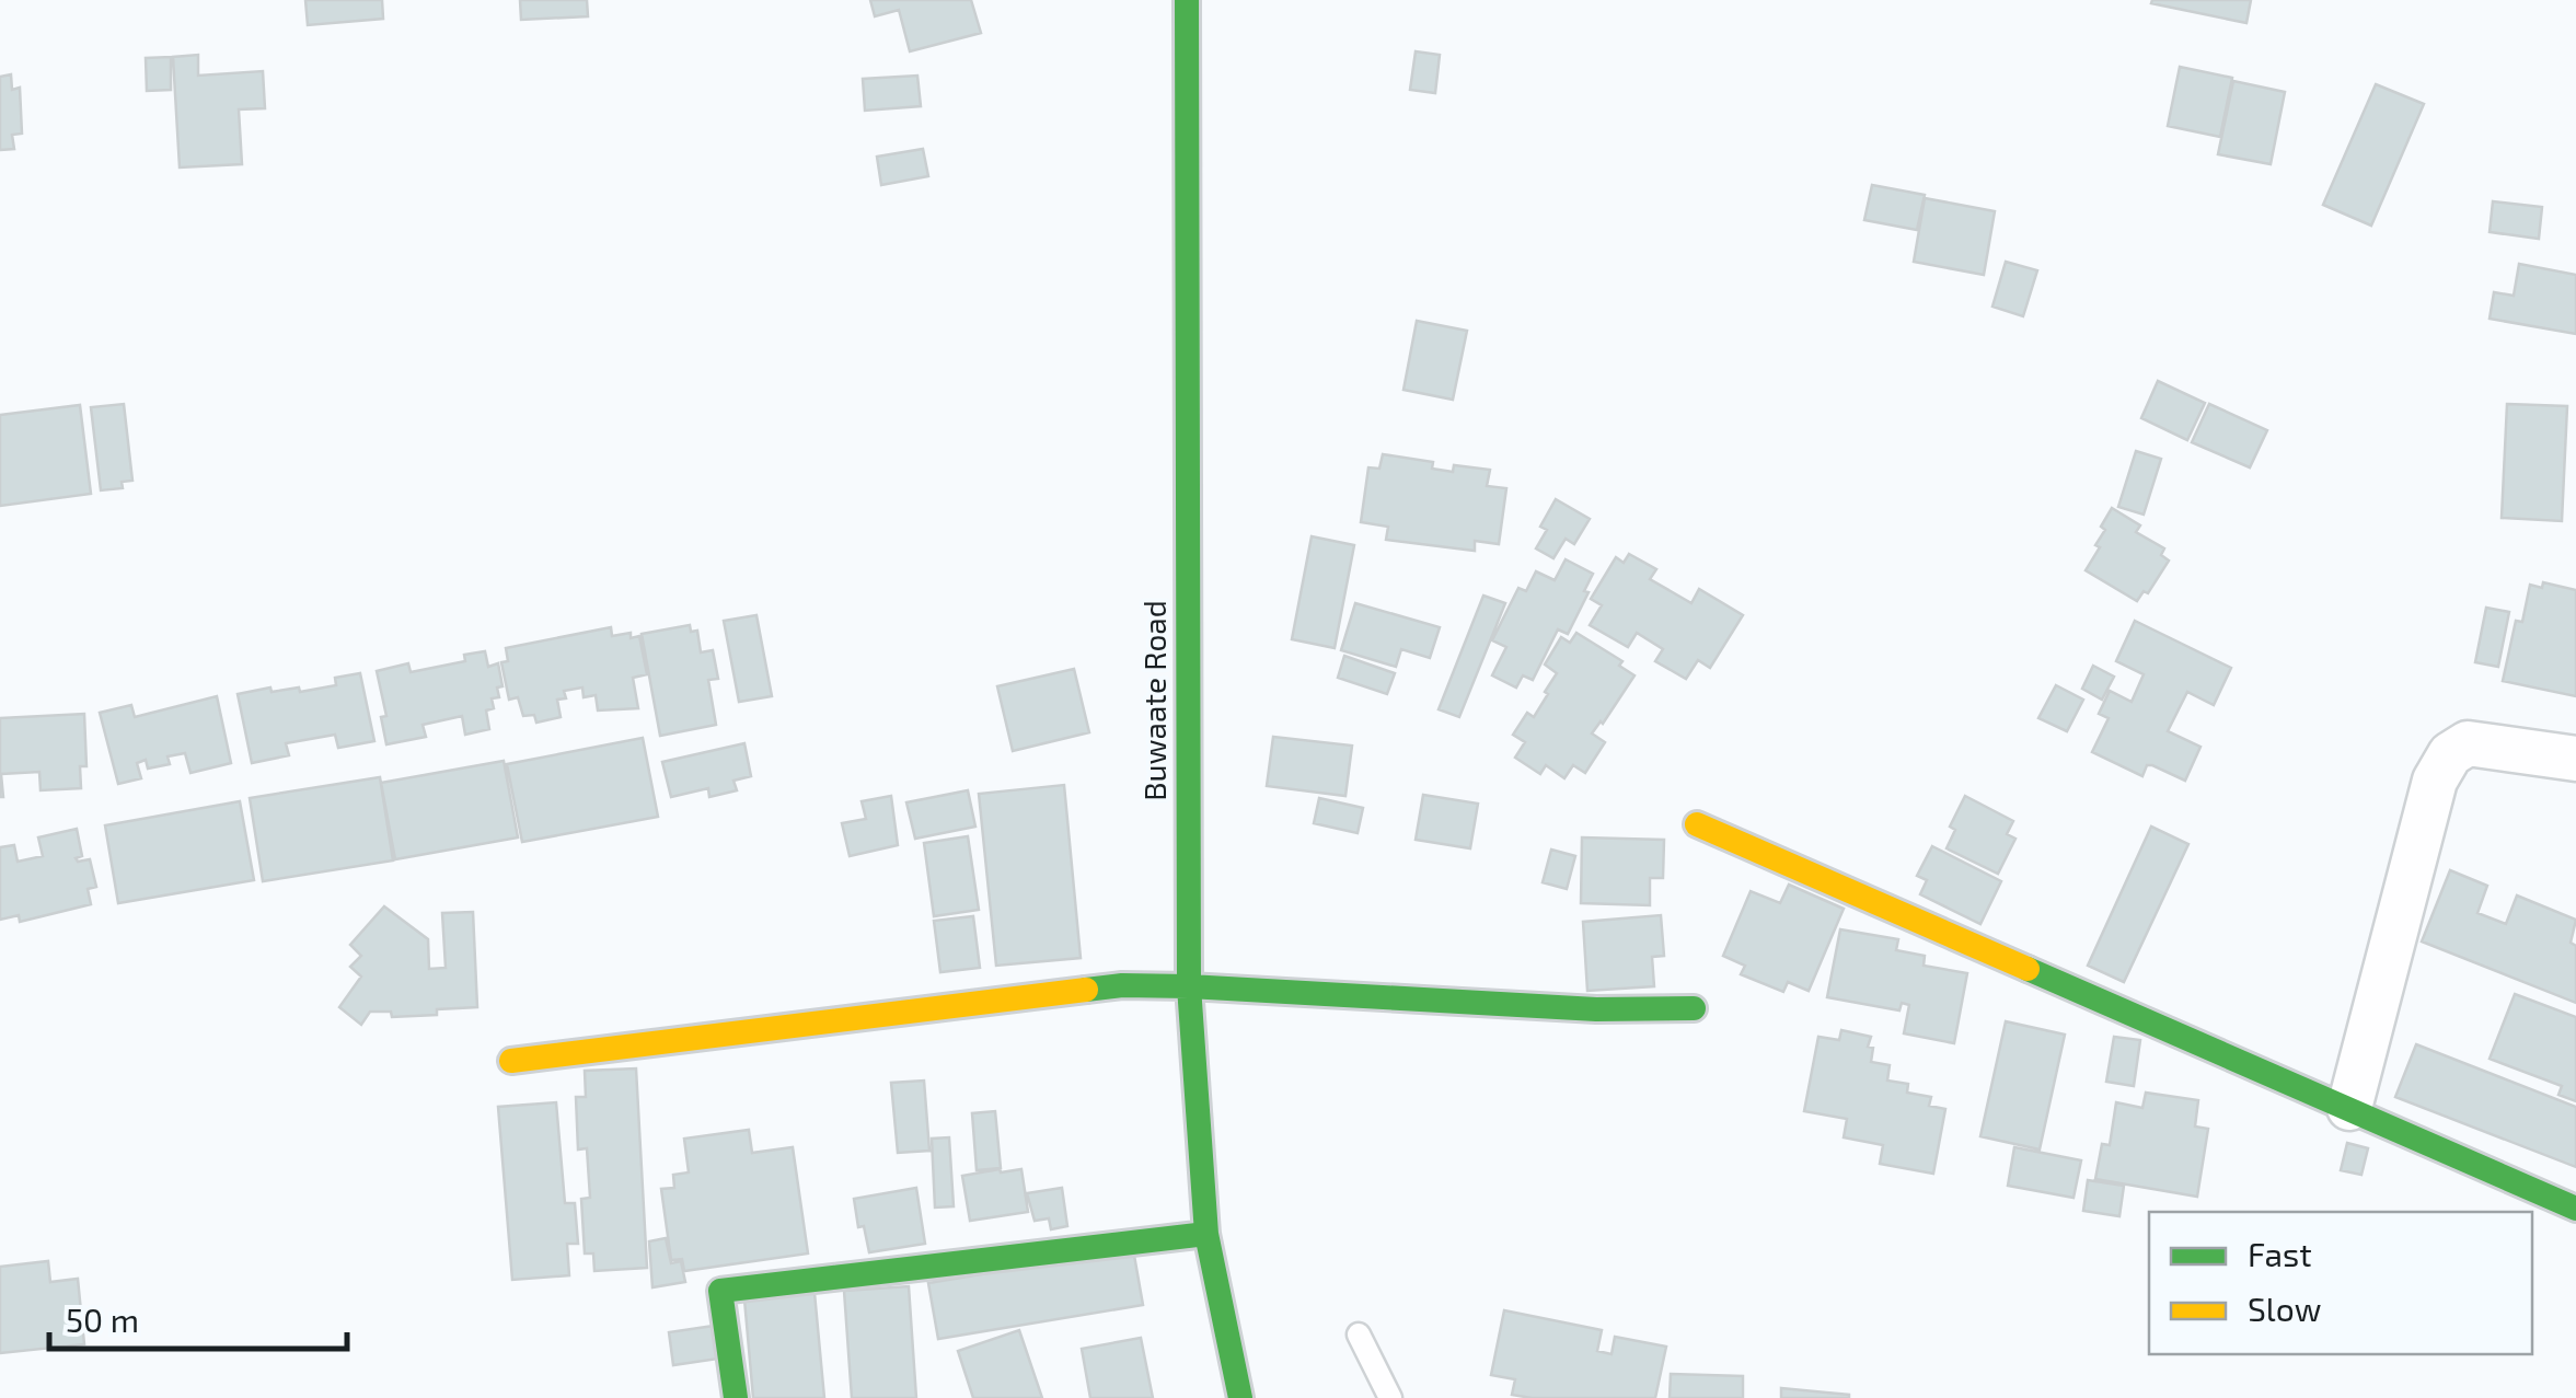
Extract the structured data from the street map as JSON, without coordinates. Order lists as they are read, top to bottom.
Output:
{
  "streets": {
    "street": ["Buwaate Road"]
  },
  "legend": ["Fast", "Slow"],
  "scale_bar": "50 m"
}
